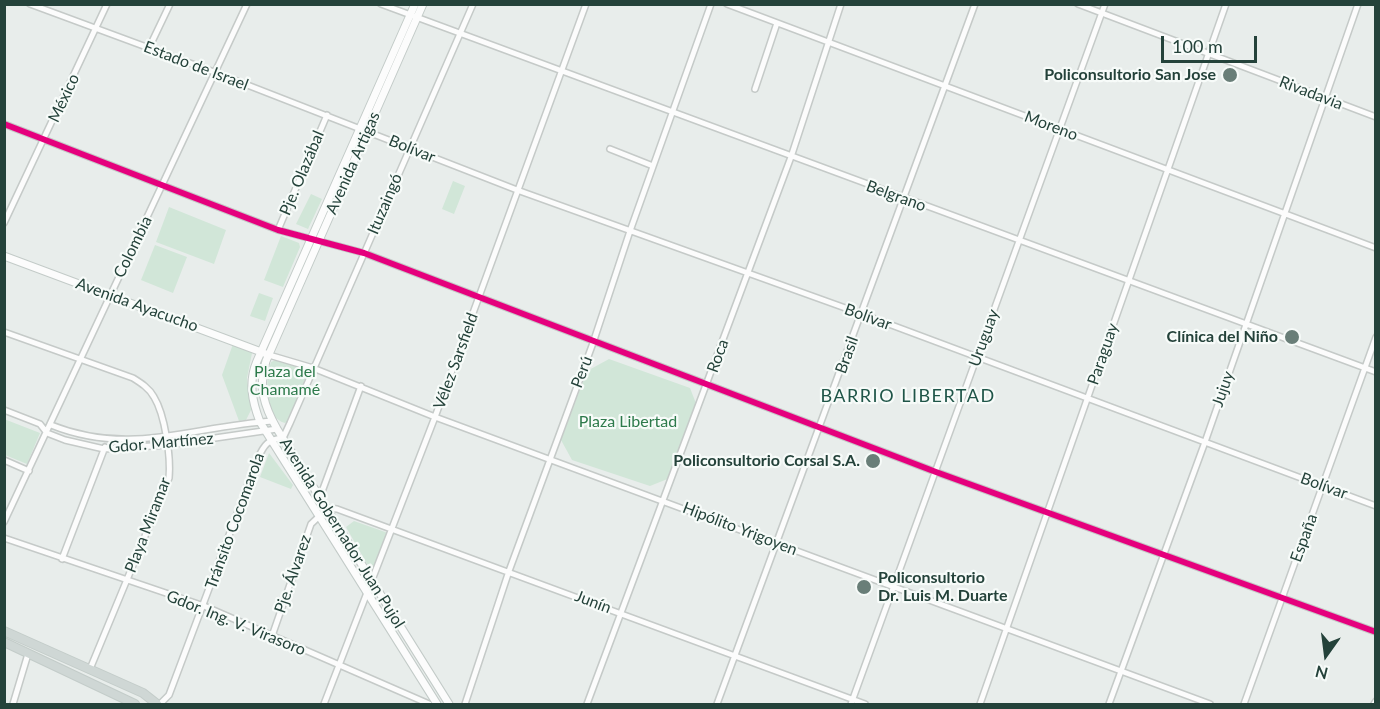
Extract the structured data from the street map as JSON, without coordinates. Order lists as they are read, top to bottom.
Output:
{
  "streets": {
    "main road": ["Avenida Artigas", "Avenida Ayacucho", "Avenida Gobernador Juan Pujol"],
    "street": [
      "Estado de Israel",
      "Rivadavia",
      "México",
      "Moreno",
      "Bolívar",
      "Pje. Olazábal",
      "Belgrano",
      "Ituzaingó",
      "Colombia",
      "Uruguay",
      "Paraguay",
      "Brasil",
      "Roca",
      "Vélez Sarsfield",
      "Perú",
      "Jujuy",
      "Gdor. Martínez",
      "Tránsito Cocomarola",
      "Playa Miramar",
      "Hipólito Yrigoyen",
      "España",
      "Pje. Álvarez",
      "Junín",
      "Gdor. Ing. V. Virasoro"
    ]
  },
  "crossings": [
    ["Estado de Israel", "México"],
    ["Estado de Israel", "Bolívar"],
    ["Estado de Israel", "Avenida Artigas"],
    ["Estado de Israel", "Pje. Olazábal"],
    ["Estado de Israel", "Colombia"],
    ["Rivadavia", "Uruguay"],
    ["Rivadavia", "Paraguay"],
    ["Rivadavia", "Jujuy"],
    ["Moreno", "Uruguay"],
    ["Moreno", "Paraguay"],
    ["Moreno", "Brasil"],
    ["Moreno", "Roca"],
    ["Moreno", "Jujuy"],
    ["Bolívar", "Avenida Artigas"],
    ["Bolívar", "Ituzaingó"],
    ["Bolívar", "Uruguay"],
    ["Bolívar", "Paraguay"],
    ["Bolívar", "Brasil"],
    ["Bolívar", "Roca"],
    ["Bolívar", "Vélez Sarsfield"],
    ["Bolívar", "Perú"],
    ["Bolívar", "Jujuy"],
    ["Bolívar", "España"],
    ["Avenida Artigas", "Belgrano"],
    ["Avenida Artigas", "Avenida Ayacucho"],
    ["Avenida Artigas", "Hipólito Yrigoyen"],
    ["Avenida Artigas", "Avenida Gobernador Juan Pujol"],
    ["Belgrano", "Ituzaingó"],
    ["Belgrano", "Uruguay"],
    ["Belgrano", "Paraguay"],
    ["Belgrano", "Brasil"],
    ["Belgrano", "Roca"],
    ["Belgrano", "Vélez Sarsfield"],
    ["Belgrano", "Perú"],
    ["Belgrano", "Jujuy"],
    ["Belgrano", "España"],
    ["Ituzaingó", "Hipólito Yrigoyen"],
    ["Ituzaingó", "Avenida Gobernador Juan Pujol"],
    ["Colombia", "Avenida Ayacucho"],
    ["Colombia", "Gdor. Martínez"],
    ["Colombia", "Playa Miramar"],
    ["Avenida Ayacucho", "Hipólito Yrigoyen"],
    ["Avenida Ayacucho", "Avenida Gobernador Juan Pujol"],
    ["Uruguay", "Hipólito Yrigoyen"],
    ["Uruguay", "Junín"],
    ["Paraguay", "Hipólito Yrigoyen"],
    ["Brasil", "Hipólito Yrigoyen"],
    ["Brasil", "Junín"],
    ["Roca", "Hipólito Yrigoyen"],
    ["Roca", "Junín"],
    ["Vélez Sarsfield", "Hipólito Yrigoyen"],
    ["Vélez Sarsfield", "Avenida Gobernador Juan Pujol"],
    ["Vélez Sarsfield", "Junín"],
    ["Perú", "Hipólito Yrigoyen"],
    ["Perú", "Junín"],
    ["Jujuy", "Hipólito Yrigoyen"],
    ["Gdor. Martínez", "Playa Miramar"],
    ["Gdor. Martínez", "Avenida Gobernador Juan Pujol"],
    ["Tránsito Cocomarola", "Avenida Gobernador Juan Pujol"],
    ["Tránsito Cocomarola", "Gdor. Ing. V. Virasoro"],
    ["Playa Miramar", "Gdor. Ing. V. Virasoro"],
    ["Hipólito Yrigoyen", "Avenida Gobernador Juan Pujol"],
    ["Avenida Gobernador Juan Pujol", "Pje. Álvarez"],
    ["Avenida Gobernador Juan Pujol", "Junín"],
    ["Pje. Álvarez", "Gdor. Ing. V. Virasoro"]
  ],
  "districts": ["BARRIO LIBERTAD"],
  "parks": ["Plaza del Chamamé", "Plaza Libertad"],
  "places": [
    "Policonsultorio San Jose",
    "Clínica del Niño",
    "Policonsultorio Corsal S.A.",
    "Policonsultorio Dr. Luis M. Duarte"
  ],
  "scale_bar": "100 m",
  "north": "bottom"
}
